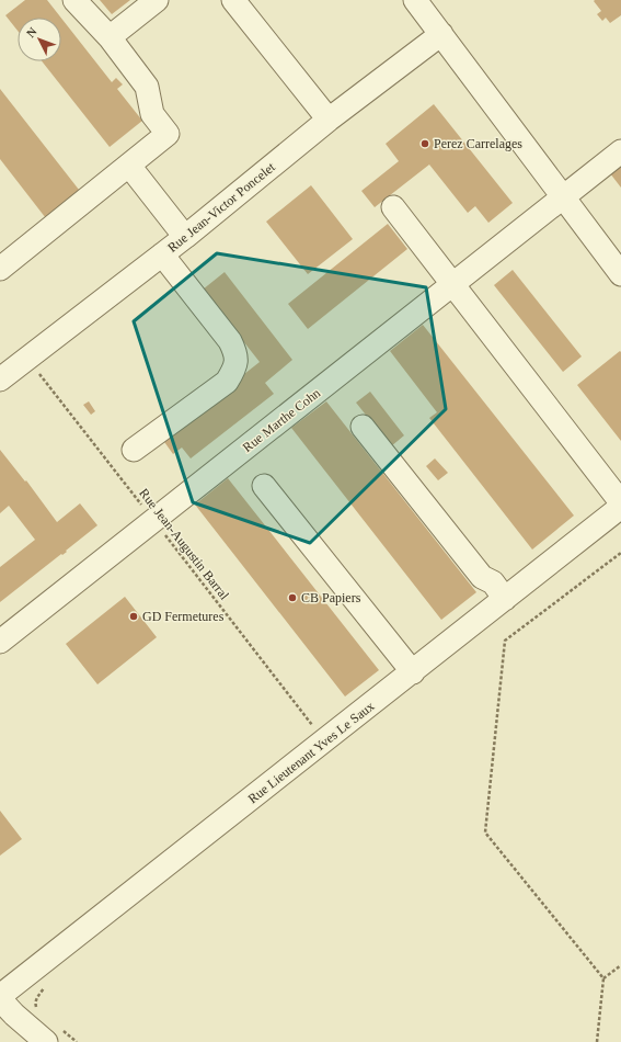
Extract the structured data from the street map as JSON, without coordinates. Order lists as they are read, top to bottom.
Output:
{
  "streets": {
    "street": ["Rue Jean-Victor Poncelet", "Rue Marthe Cohn", "Rue Lieutenant Yves Le Saux"],
    "path": ["Rue Jean-Augustin Barral"]
  },
  "crossings": [
    ["Rue Jean-Victor Poncelet", "Rue Jean-Augustin Barral"],
    ["Rue Marthe Cohn", "Rue Jean-Augustin Barral"],
    ["Rue Jean-Augustin Barral", "Rue Lieutenant Yves Le Saux"]
  ],
  "places": ["Perez Carrelages", "CB Papiers", "GD Fermetures"],
  "north": "top left"
}
